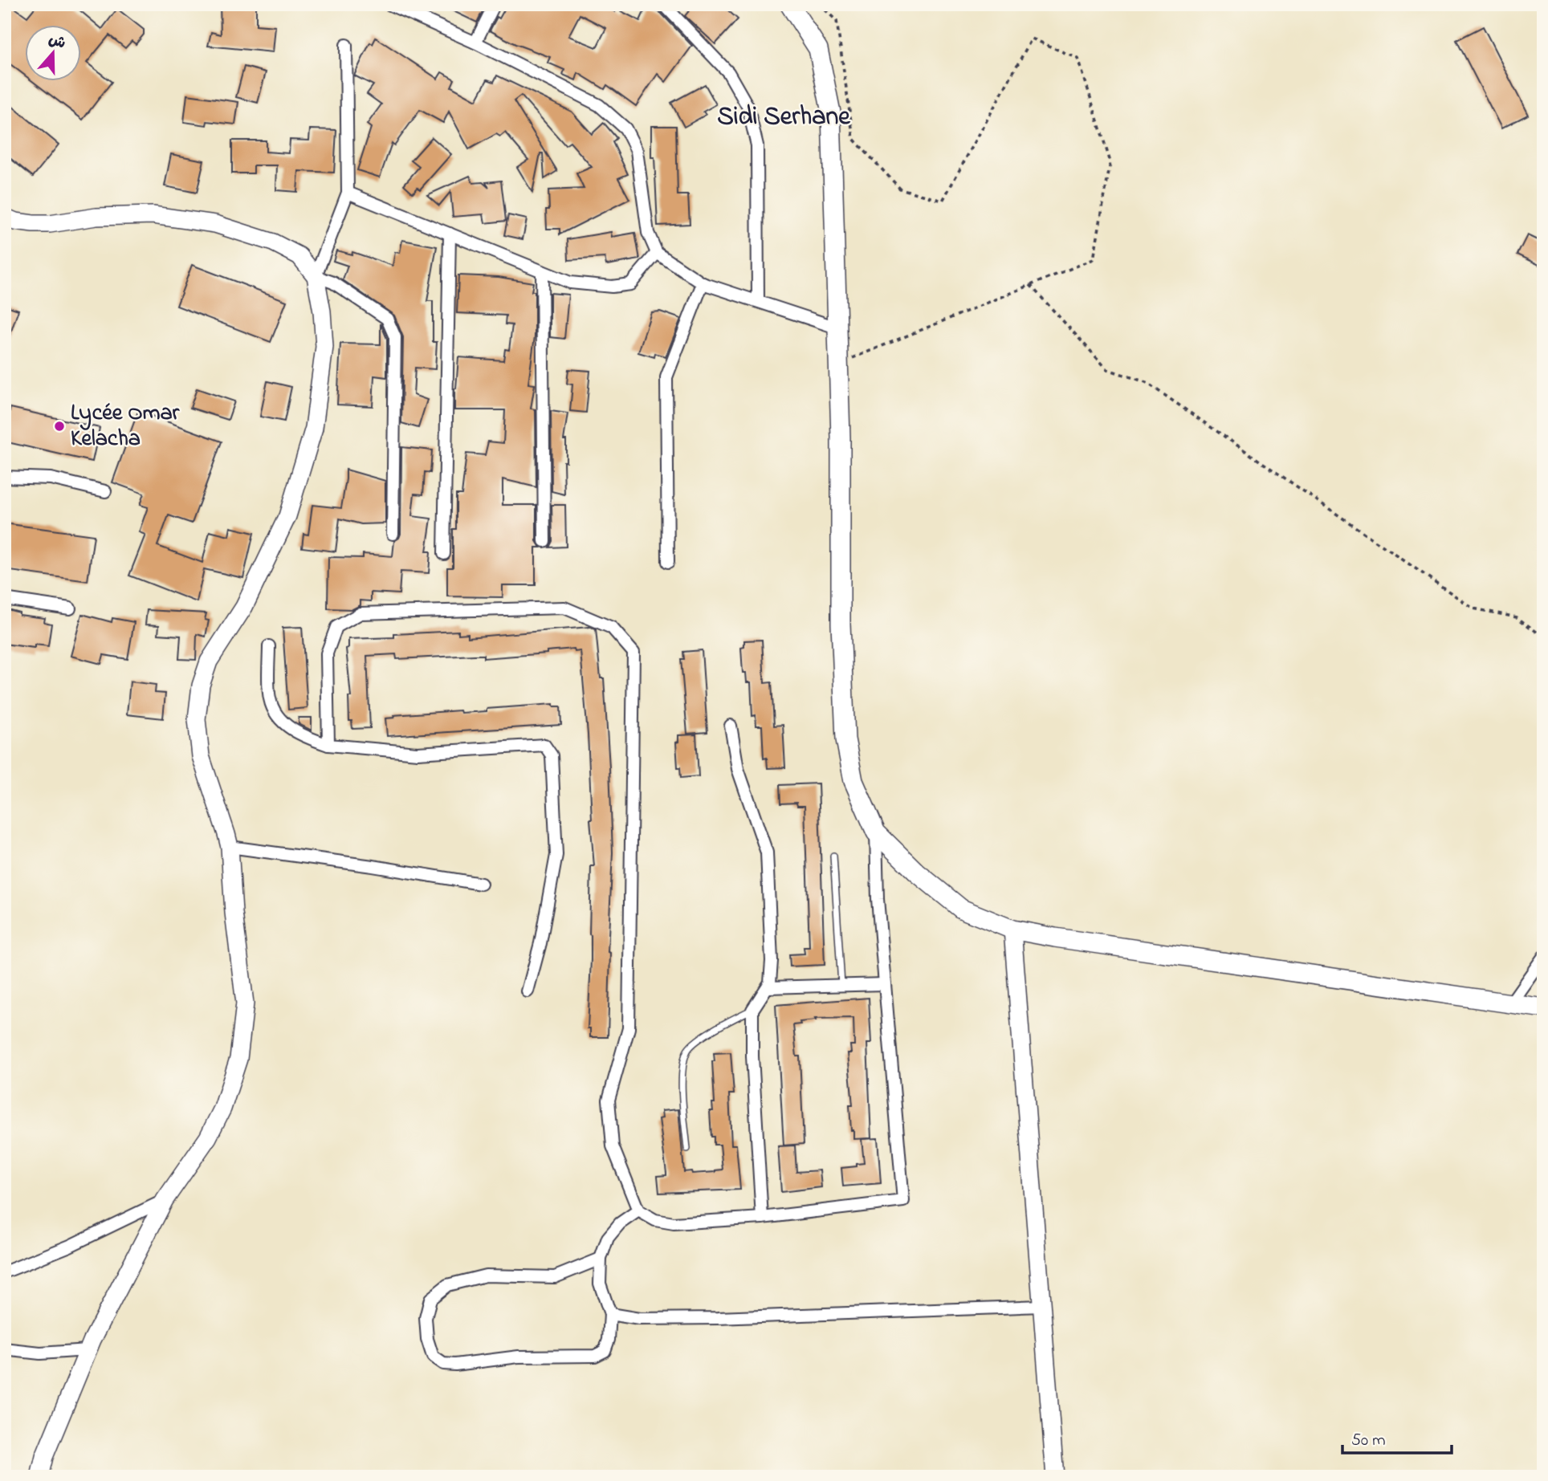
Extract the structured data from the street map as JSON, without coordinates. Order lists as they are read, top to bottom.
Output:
{
  "districts": ["Sidi Serhane"],
  "places": ["Lycée Omar Kelacha"],
  "scale_bar": "50 m",
  "north": "top"
}
